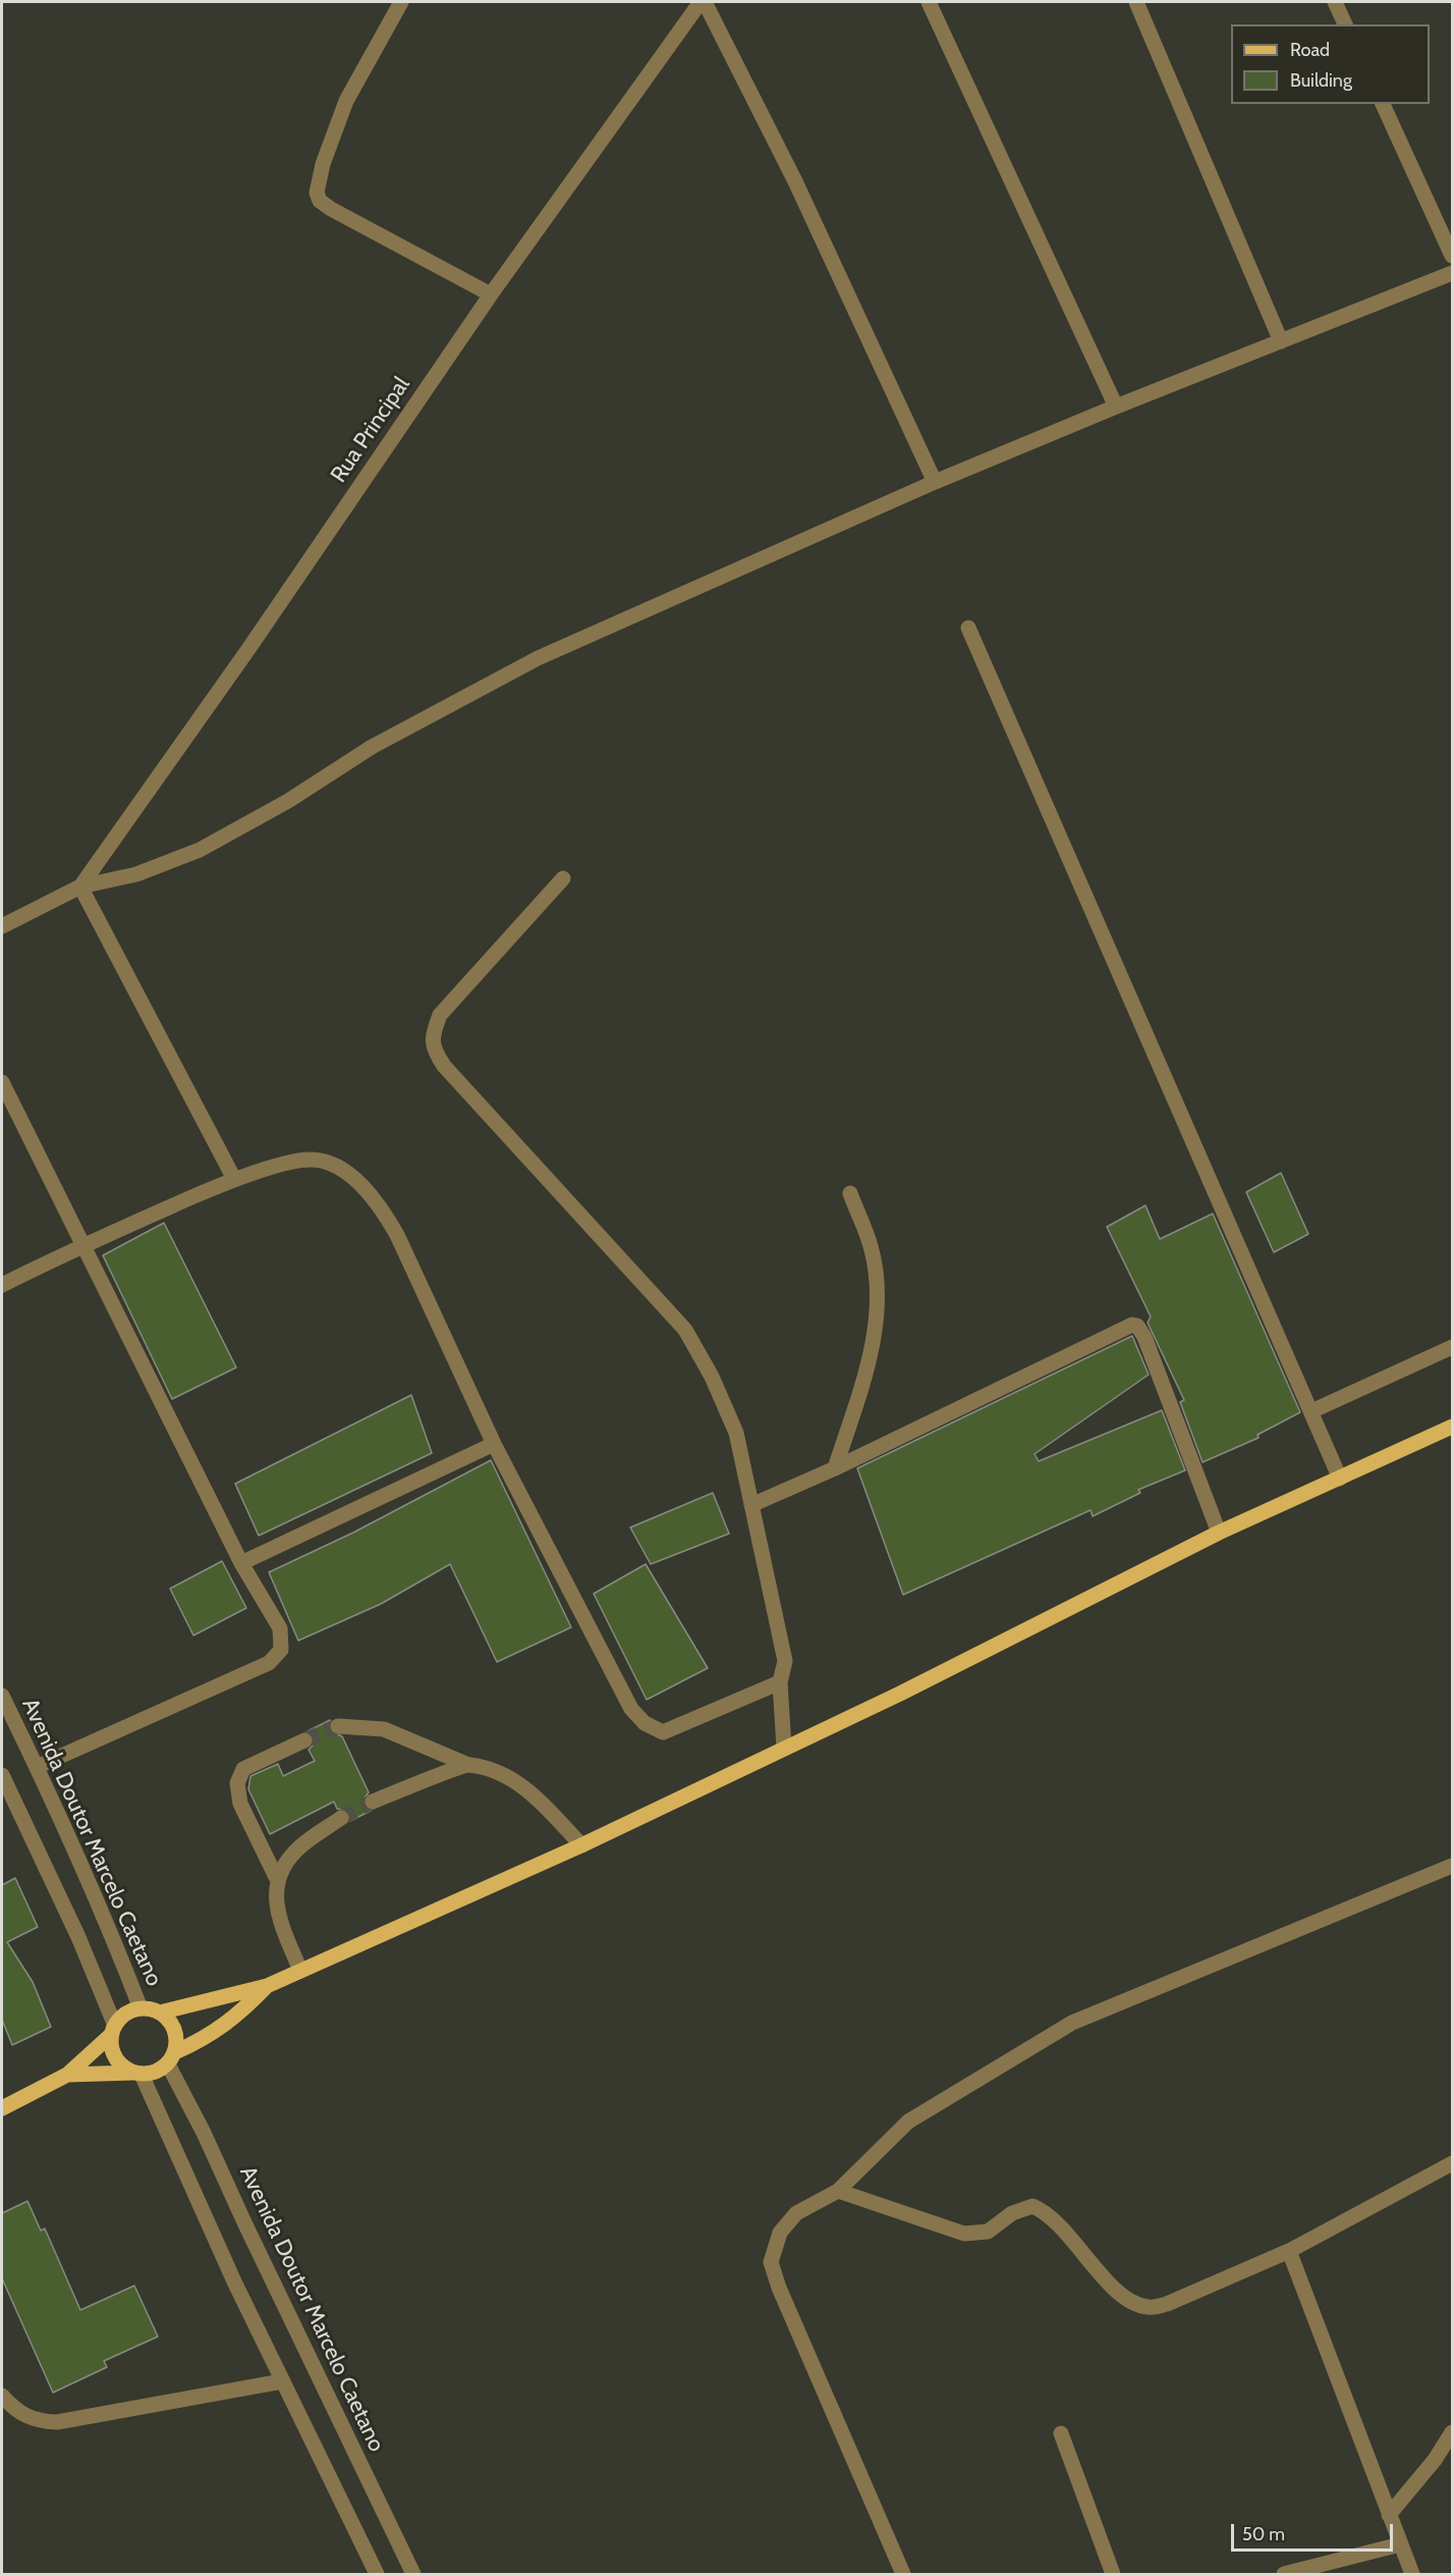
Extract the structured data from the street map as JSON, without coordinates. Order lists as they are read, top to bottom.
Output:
{
  "streets": {
    "main road": ["Avenida Doutor Marcelo Caetano"],
    "street": ["Rua Principal"]
  },
  "legend": ["Road", "Building"],
  "scale_bar": "50 m"
}
